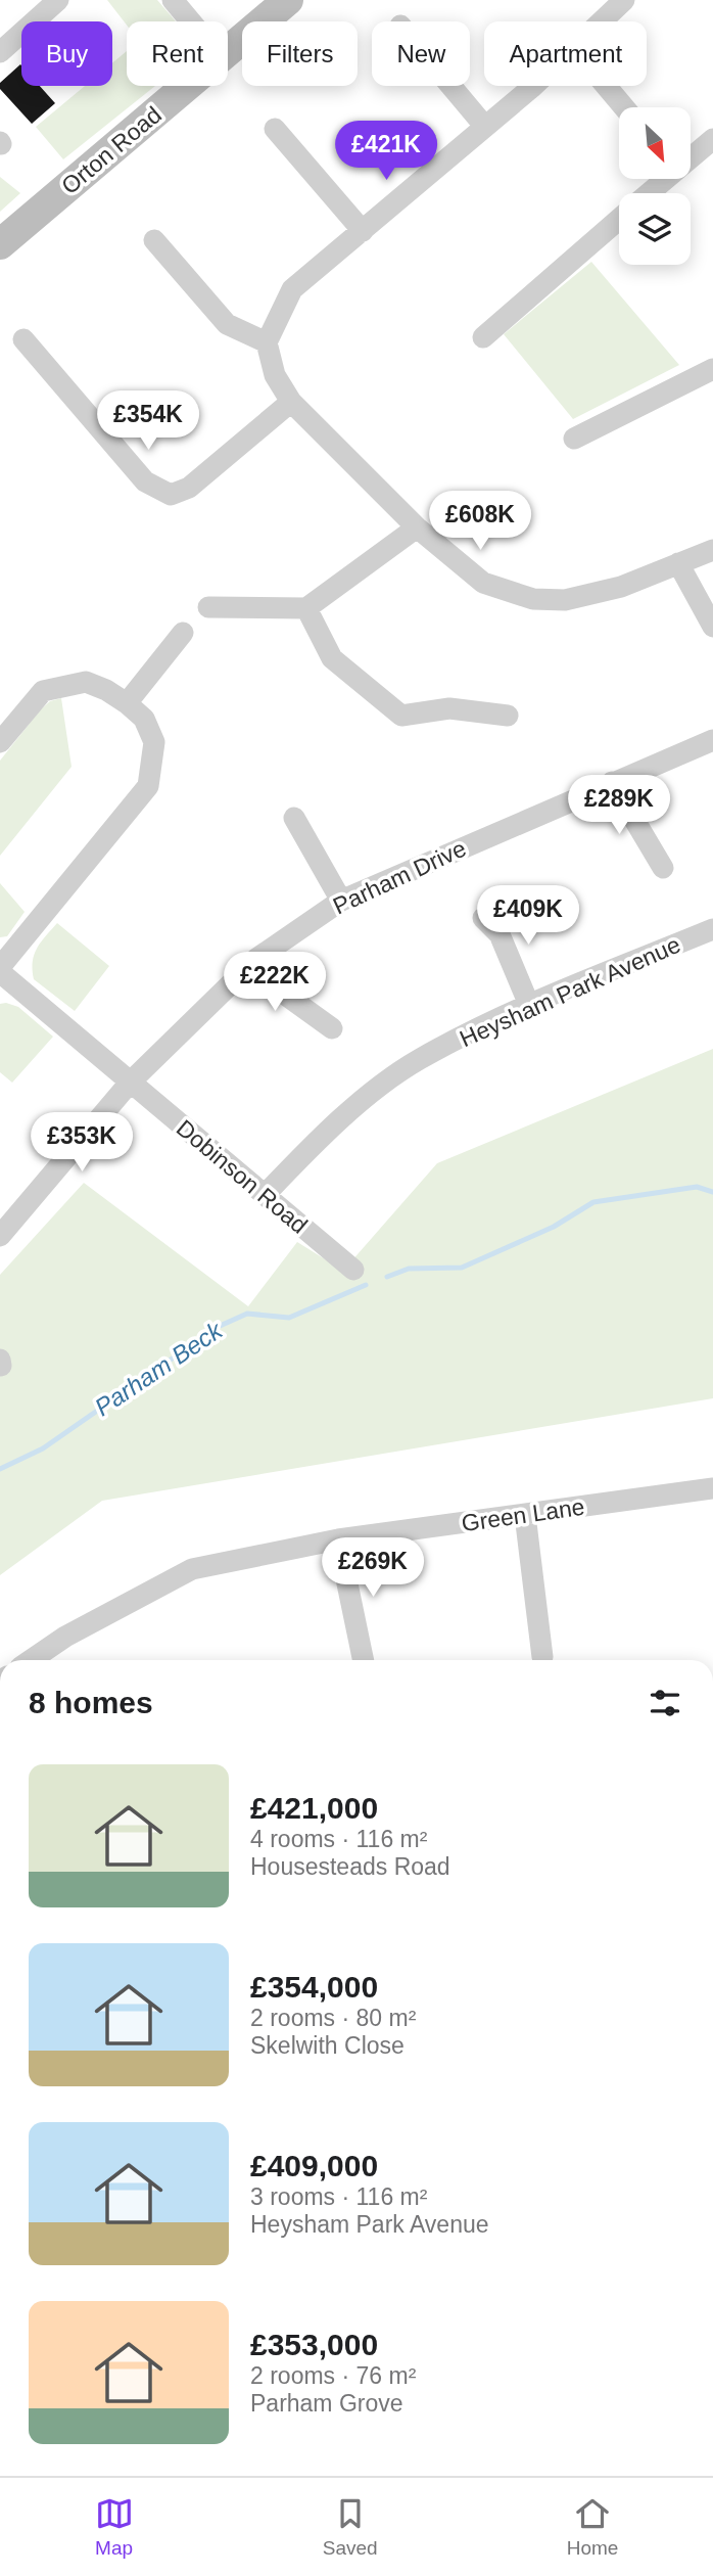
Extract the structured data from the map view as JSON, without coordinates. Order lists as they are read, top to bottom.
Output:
{
  "streets": {
    "street": [
      "Orton Road",
      "Parham Drive",
      "Heysham Park Avenue",
      "Dobinson Road",
      "Green Lane"
    ]
  },
  "crossings": [
    ["Parham Drive", "Dobinson Road"],
    ["Heysham Park Avenue", "Dobinson Road"]
  ],
  "water": ["Parham Beck"],
  "north": "bottom right",
  "page": {
    "chip": [
      "Buy",
      "Rent",
      "Filters",
      "New",
      "Apartment"
    ],
    "price": [
      "£421K",
      "£354K",
      "£608K",
      "£289K",
      "£409K",
      "£222K",
      "£353K",
      "£269K"
    ],
    "heading": "8 homes",
    "list": [
      {
        "name": "£421,000",
        "note": "4 rooms · 116 m² · Housesteads Road"
      },
      {
        "name": "£354,000",
        "note": "2 rooms · 80 m² · Skelwith Close"
      },
      {
        "name": "£409,000",
        "note": "3 rooms · 116 m² · Heysham Park Avenue"
      },
      {
        "name": "£353,000",
        "note": "2 rooms · 76 m² · Parham Grove"
      }
    ],
    "tabs": ["Map", "Saved", "Home"]
  }
}
